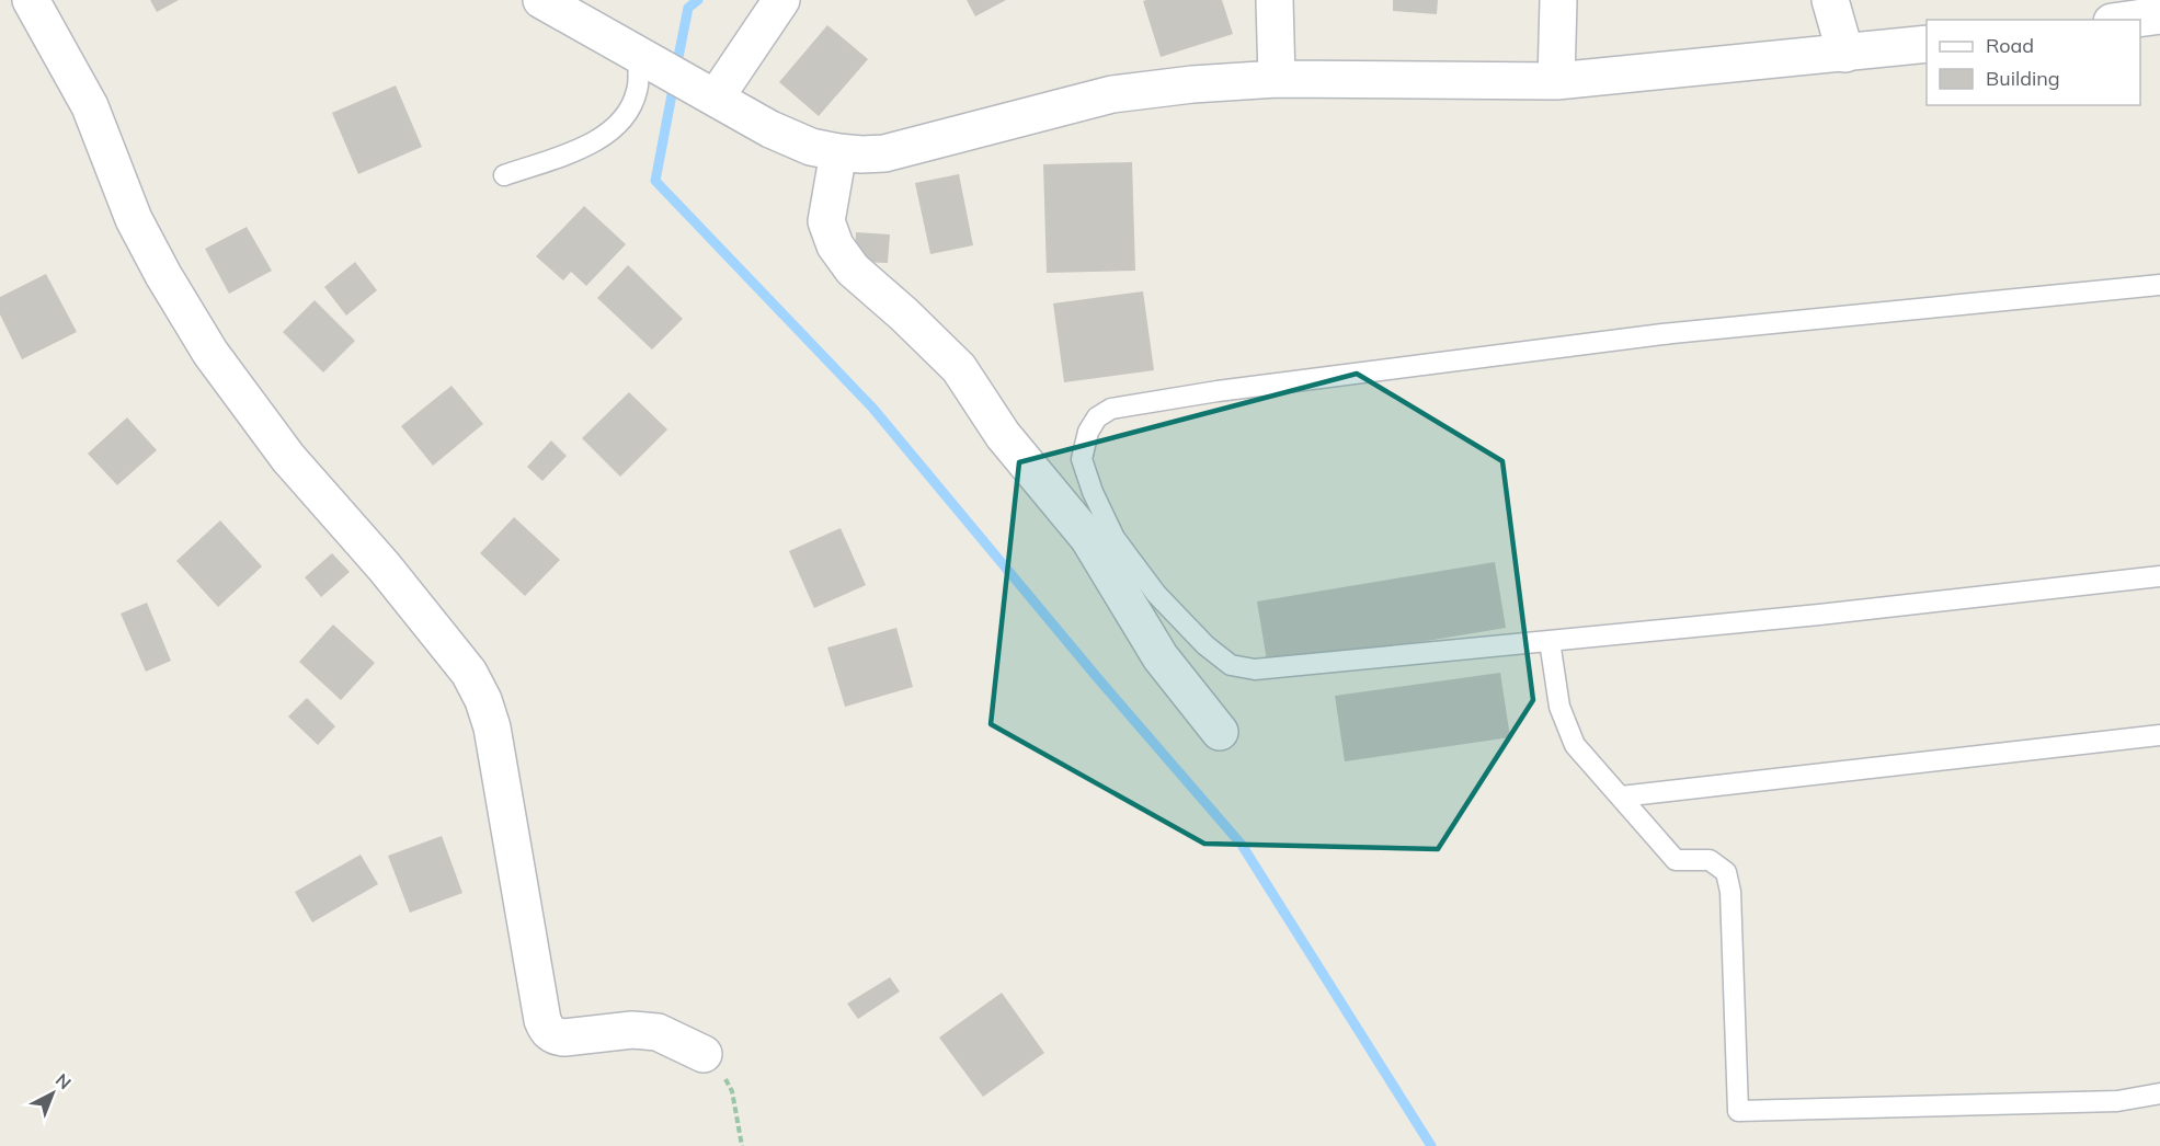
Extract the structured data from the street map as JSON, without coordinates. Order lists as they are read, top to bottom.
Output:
{
  "legend": ["Road", "Building"],
  "north": "top right"
}
